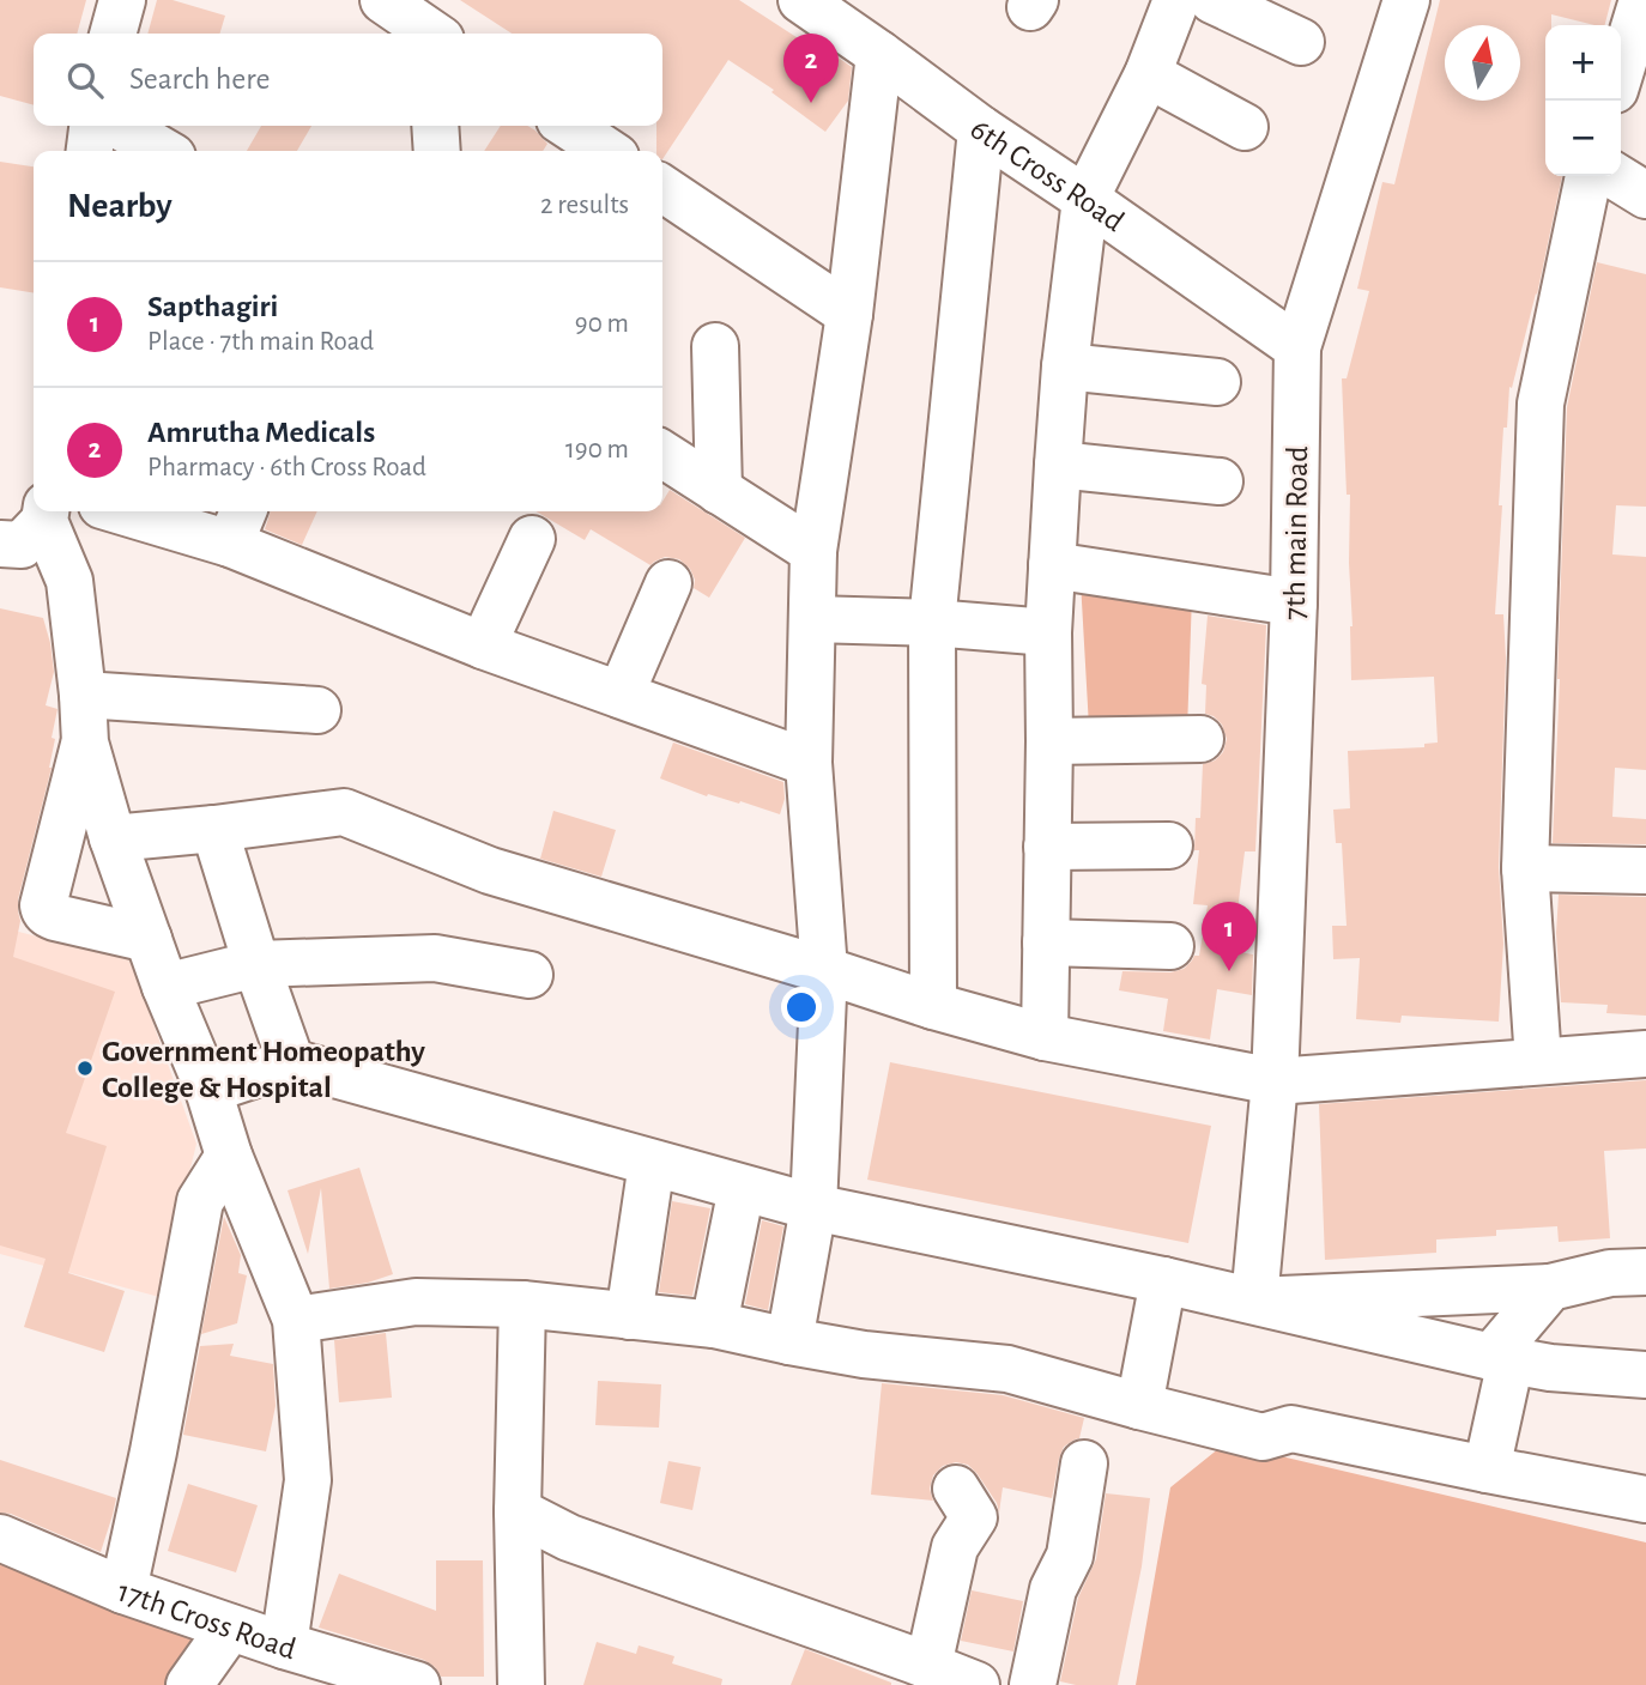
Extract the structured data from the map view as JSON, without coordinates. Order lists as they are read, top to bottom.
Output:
{
  "streets": {
    "street": ["6th Cross Road", "7th main Road", "17th Cross Road"]
  },
  "crossings": [
    ["6th Cross Road", "7th main Road"]
  ],
  "places": ["Government Homeopathy College & Hospital"],
  "north": "top",
  "page": {
    "map_buttons": ["+", "−"],
    "pins": ["2", "1"],
    "search": "Search here",
    "heading": ["Nearby", "2 results"],
    "list": [
      {
        "mark": "1",
        "name": "Sapthagiri",
        "note": "Place · 7th main Road",
        "value": "90 m"
      },
      {
        "mark": "2",
        "name": "Amrutha Medicals",
        "note": "Pharmacy · 6th Cross Road",
        "value": "190 m"
      }
    ]
  }
}
